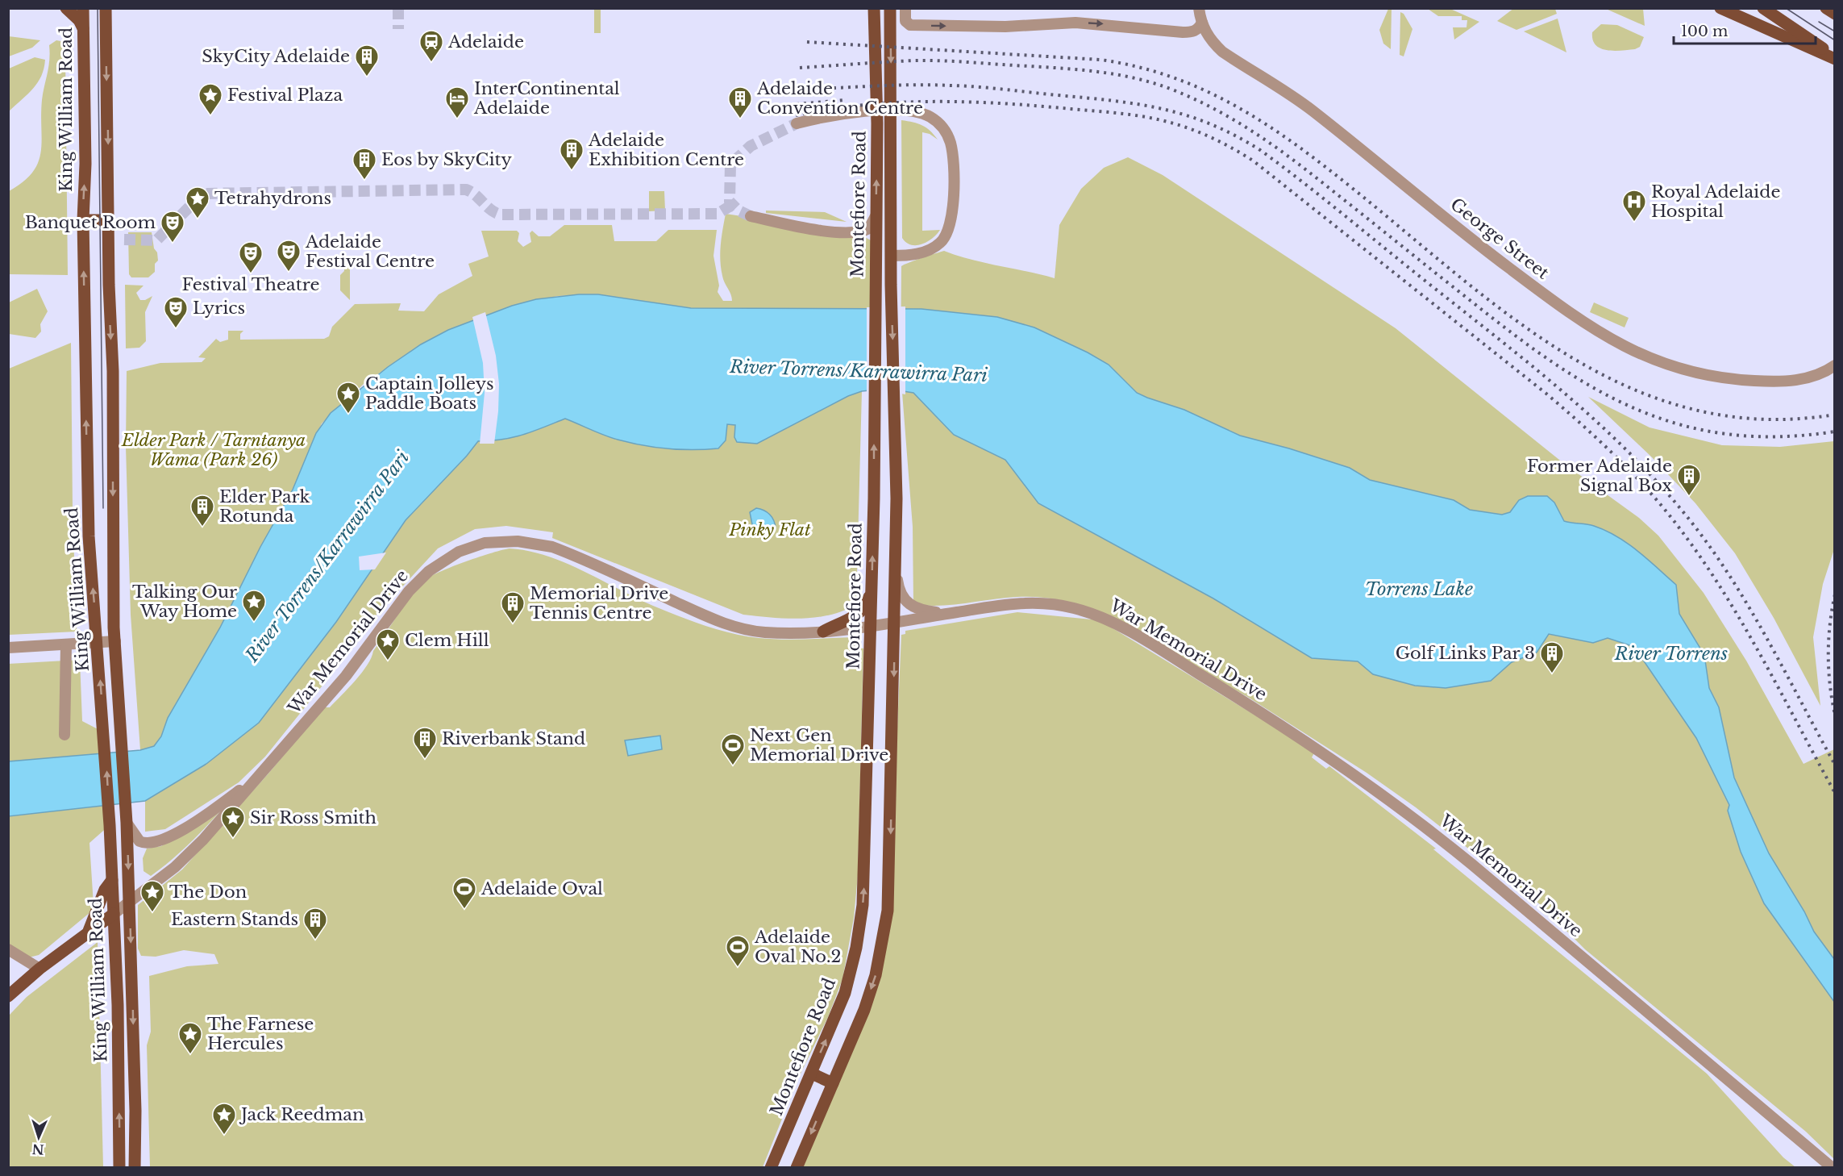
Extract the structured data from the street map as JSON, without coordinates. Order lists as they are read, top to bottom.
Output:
{
  "streets": {
    "main road": ["King William Road", "Montefiore Road"],
    "street": ["George Street", "War Memorial Drive"]
  },
  "crossings": [
    ["King William Road", "War Memorial Drive"],
    ["Montefiore Road", "War Memorial Drive"]
  ],
  "water": ["River Torrens/Karrawirra Pari", "Torrens Lake", "River Torrens"],
  "parks": ["Elder Park / Tarntanya Wama (Park 26)", "Pinky Flat"],
  "places": {
    "station": ["Adelaide"],
    "building": [
      "SkyCity Adelaide",
      "Adelaide Convention Centre",
      "Adelaide Exhibition Centre",
      "Eos by SkyCity",
      "Former Adelaide Signal Box",
      "Elder Park Rotunda",
      "Memorial Drive Tennis Centre",
      "Golf Links Par 3",
      "Riverbank Stand",
      "Eastern Stands"
    ],
    "place": [
      "Festival Plaza",
      "Tetrahydrons",
      "Captain Jolleys Paddle Boats",
      "Talking Our Way Home",
      "Clem Hill",
      "Sir Ross Smith",
      "The Don",
      "The Farnese Hercules",
      "Jack Reedman"
    ],
    "hotel": ["InterContinental Adelaide"],
    "hospital": ["Royal Adelaide Hospital"],
    "theatre": [
      "Banquet Room",
      "Adelaide Festival Centre",
      "Festival Theatre",
      "Lyrics"
    ],
    "sports": ["Next Gen Memorial Drive", "Adelaide Oval", "Adelaide Oval No.2"]
  },
  "scale_bar": "100 m",
  "north": "bottom"
}
